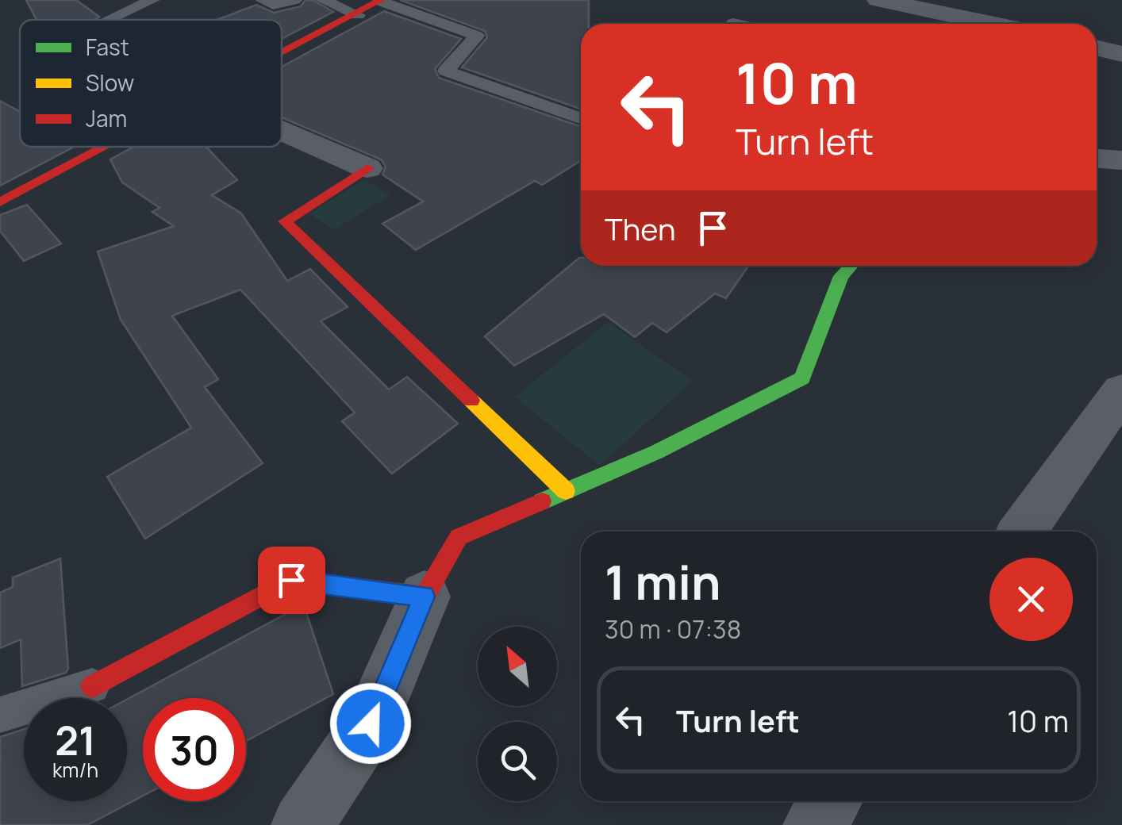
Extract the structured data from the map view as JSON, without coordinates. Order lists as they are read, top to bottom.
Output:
{
  "legend": ["Fast", "Slow", "Jam"],
  "north": "top left",
  "page": {
    "turn": ["10 m", "Turn left"],
    "then": "Then",
    "heading": ["1 min", "30 m · 07:38"],
    "list": [
      {
        "name": "Turn left",
        "value": "10 m"
      }
    ],
    "speed": "21 km/h",
    "limit": "30"
  }
}
